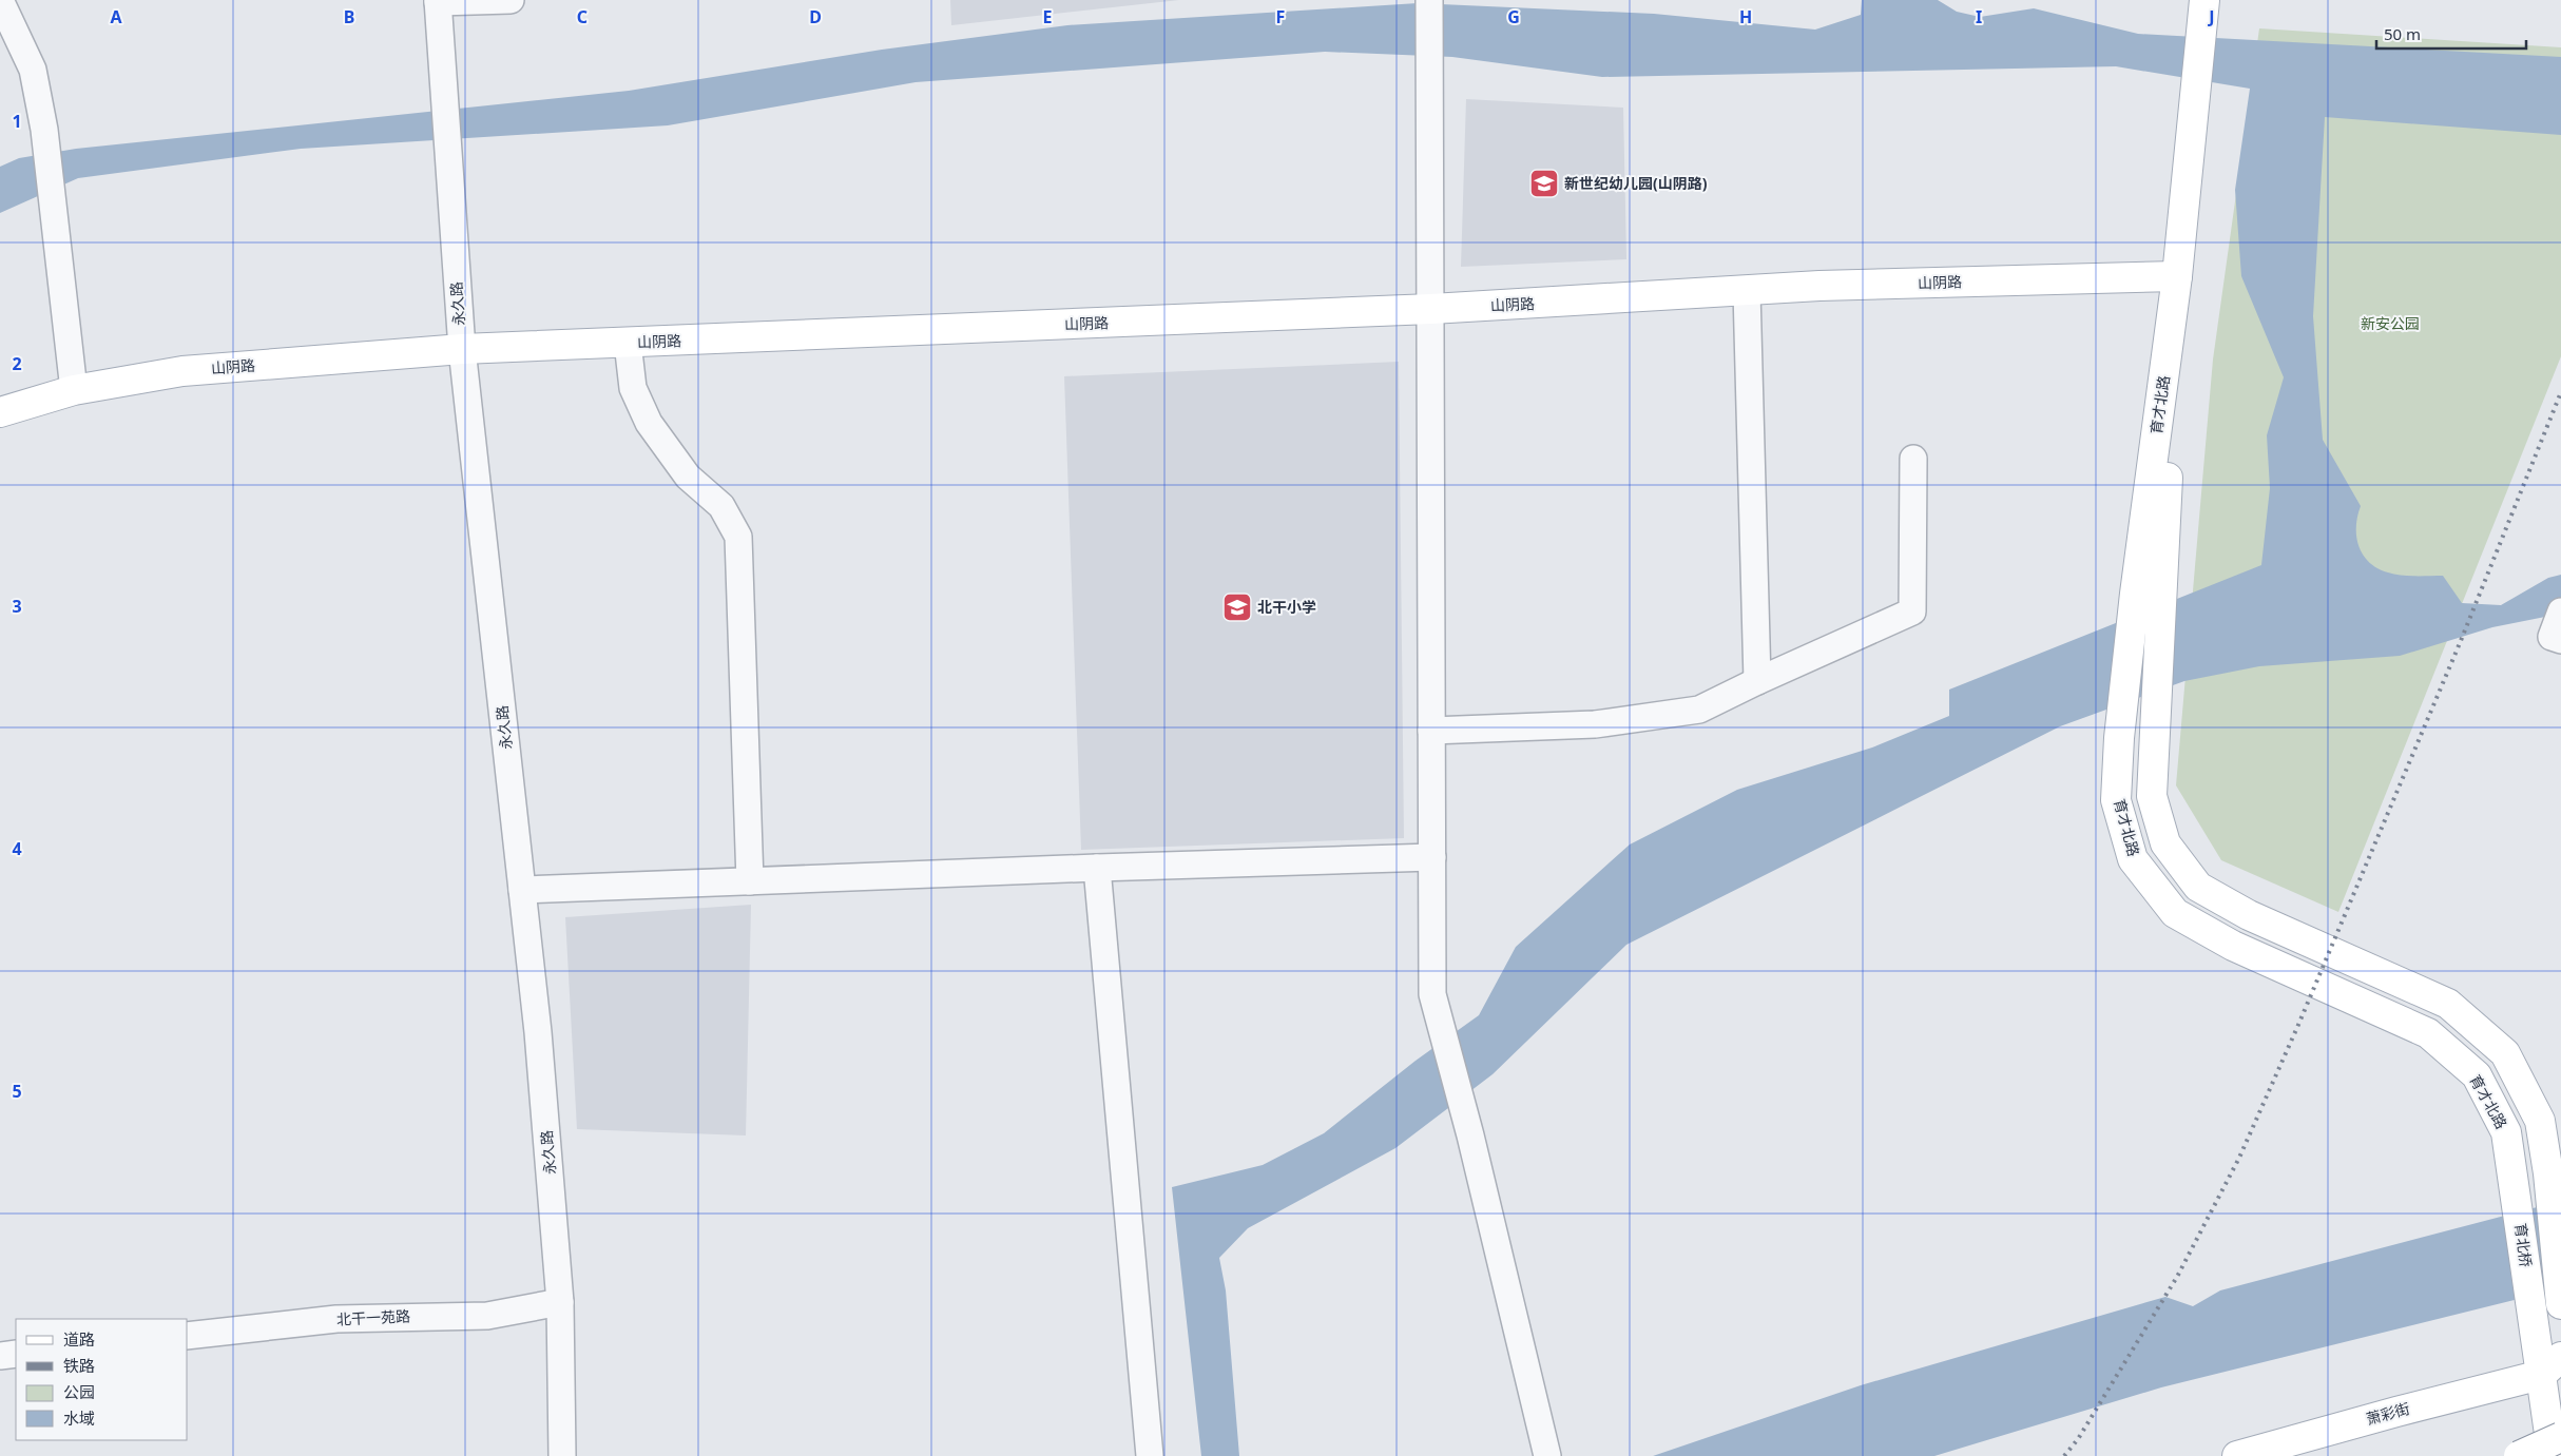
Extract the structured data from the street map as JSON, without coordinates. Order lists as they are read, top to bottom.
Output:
{
  "streets": {
    "main road": [
      "山阴路",
      "育才北路",
      "育北桥",
      "萧彩街"
    ],
    "street": ["永久路", "北干一苑路"]
  },
  "crossings": [
    ["山阴路", "永久路"],
    ["山阴路", "育才北路"],
    ["永久路", "北干一苑路"],
    ["育才北路", "育北桥"],
    ["育北桥", "萧彩街"]
  ],
  "parks": ["新安公园"],
  "places": {
    "school or university": ["新世纪幼儿园(山阴路)", "北干小学"]
  },
  "legend": [
    "道路",
    "铁路",
    "公园",
    "水域"
  ],
  "scale_bar": "50 m",
  "grid": {
    "columns": [
      "A",
      "B",
      "C",
      "D",
      "E",
      "F",
      "G",
      "H",
      "I",
      "J"
    ],
    "rows": [
      "1",
      "2",
      "3",
      "4",
      "5"
    ]
  }
}
